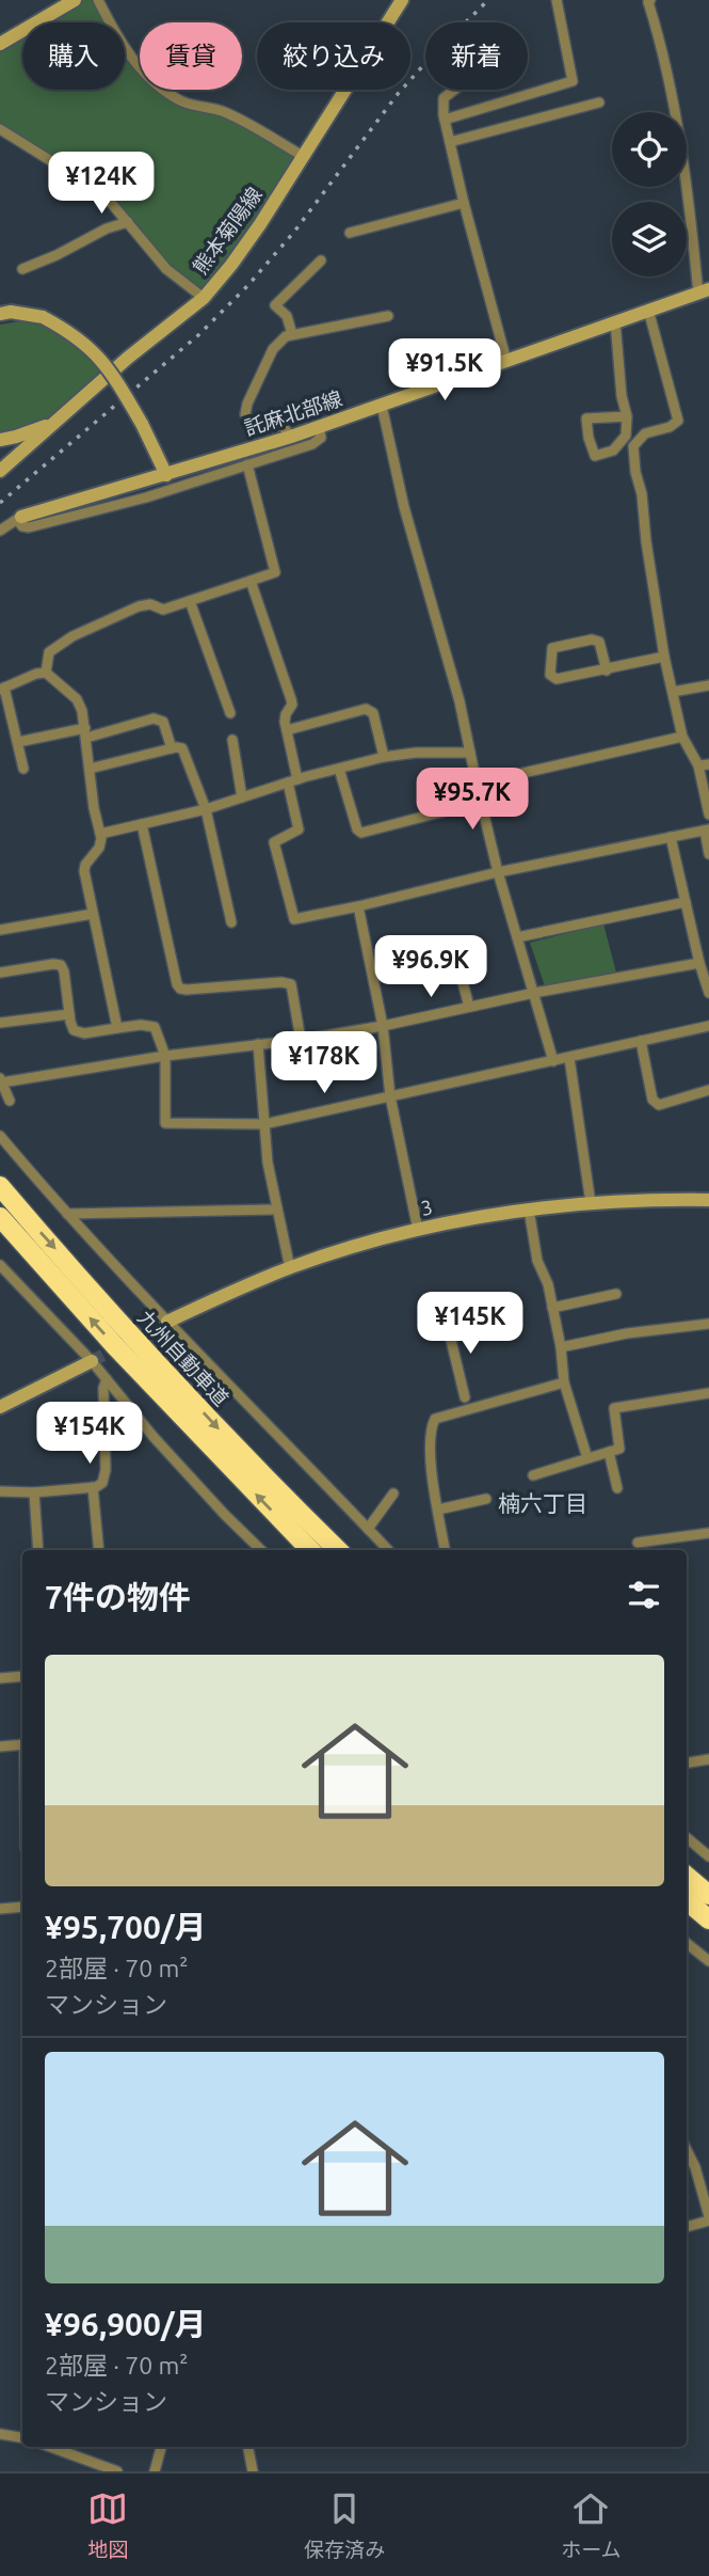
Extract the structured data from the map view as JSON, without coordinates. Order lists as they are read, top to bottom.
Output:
{
  "streets": {
    "highway": ["九州自動車道"],
    "main road": ["熊本菊陽線", "託麻北部線", "3"]
  },
  "districts": ["楠六丁目"],
  "page": {
    "chip": [
      "購入",
      "賃貸",
      "絞り込み",
      "新着"
    ],
    "price": [
      "¥124K",
      "¥91.5K",
      "¥95.7K",
      "¥96.9K",
      "¥178K",
      "¥145K",
      "¥154K"
    ],
    "heading": "7件の物件",
    "list": [
      {
        "name": "¥95,700/月",
        "note": "2部屋 · 70 m² · マンション"
      },
      {
        "name": "¥96,900/月",
        "note": "2部屋 · 70 m² · マンション"
      }
    ],
    "tabs": ["地図", "保存済み", "ホーム"]
  }
}
